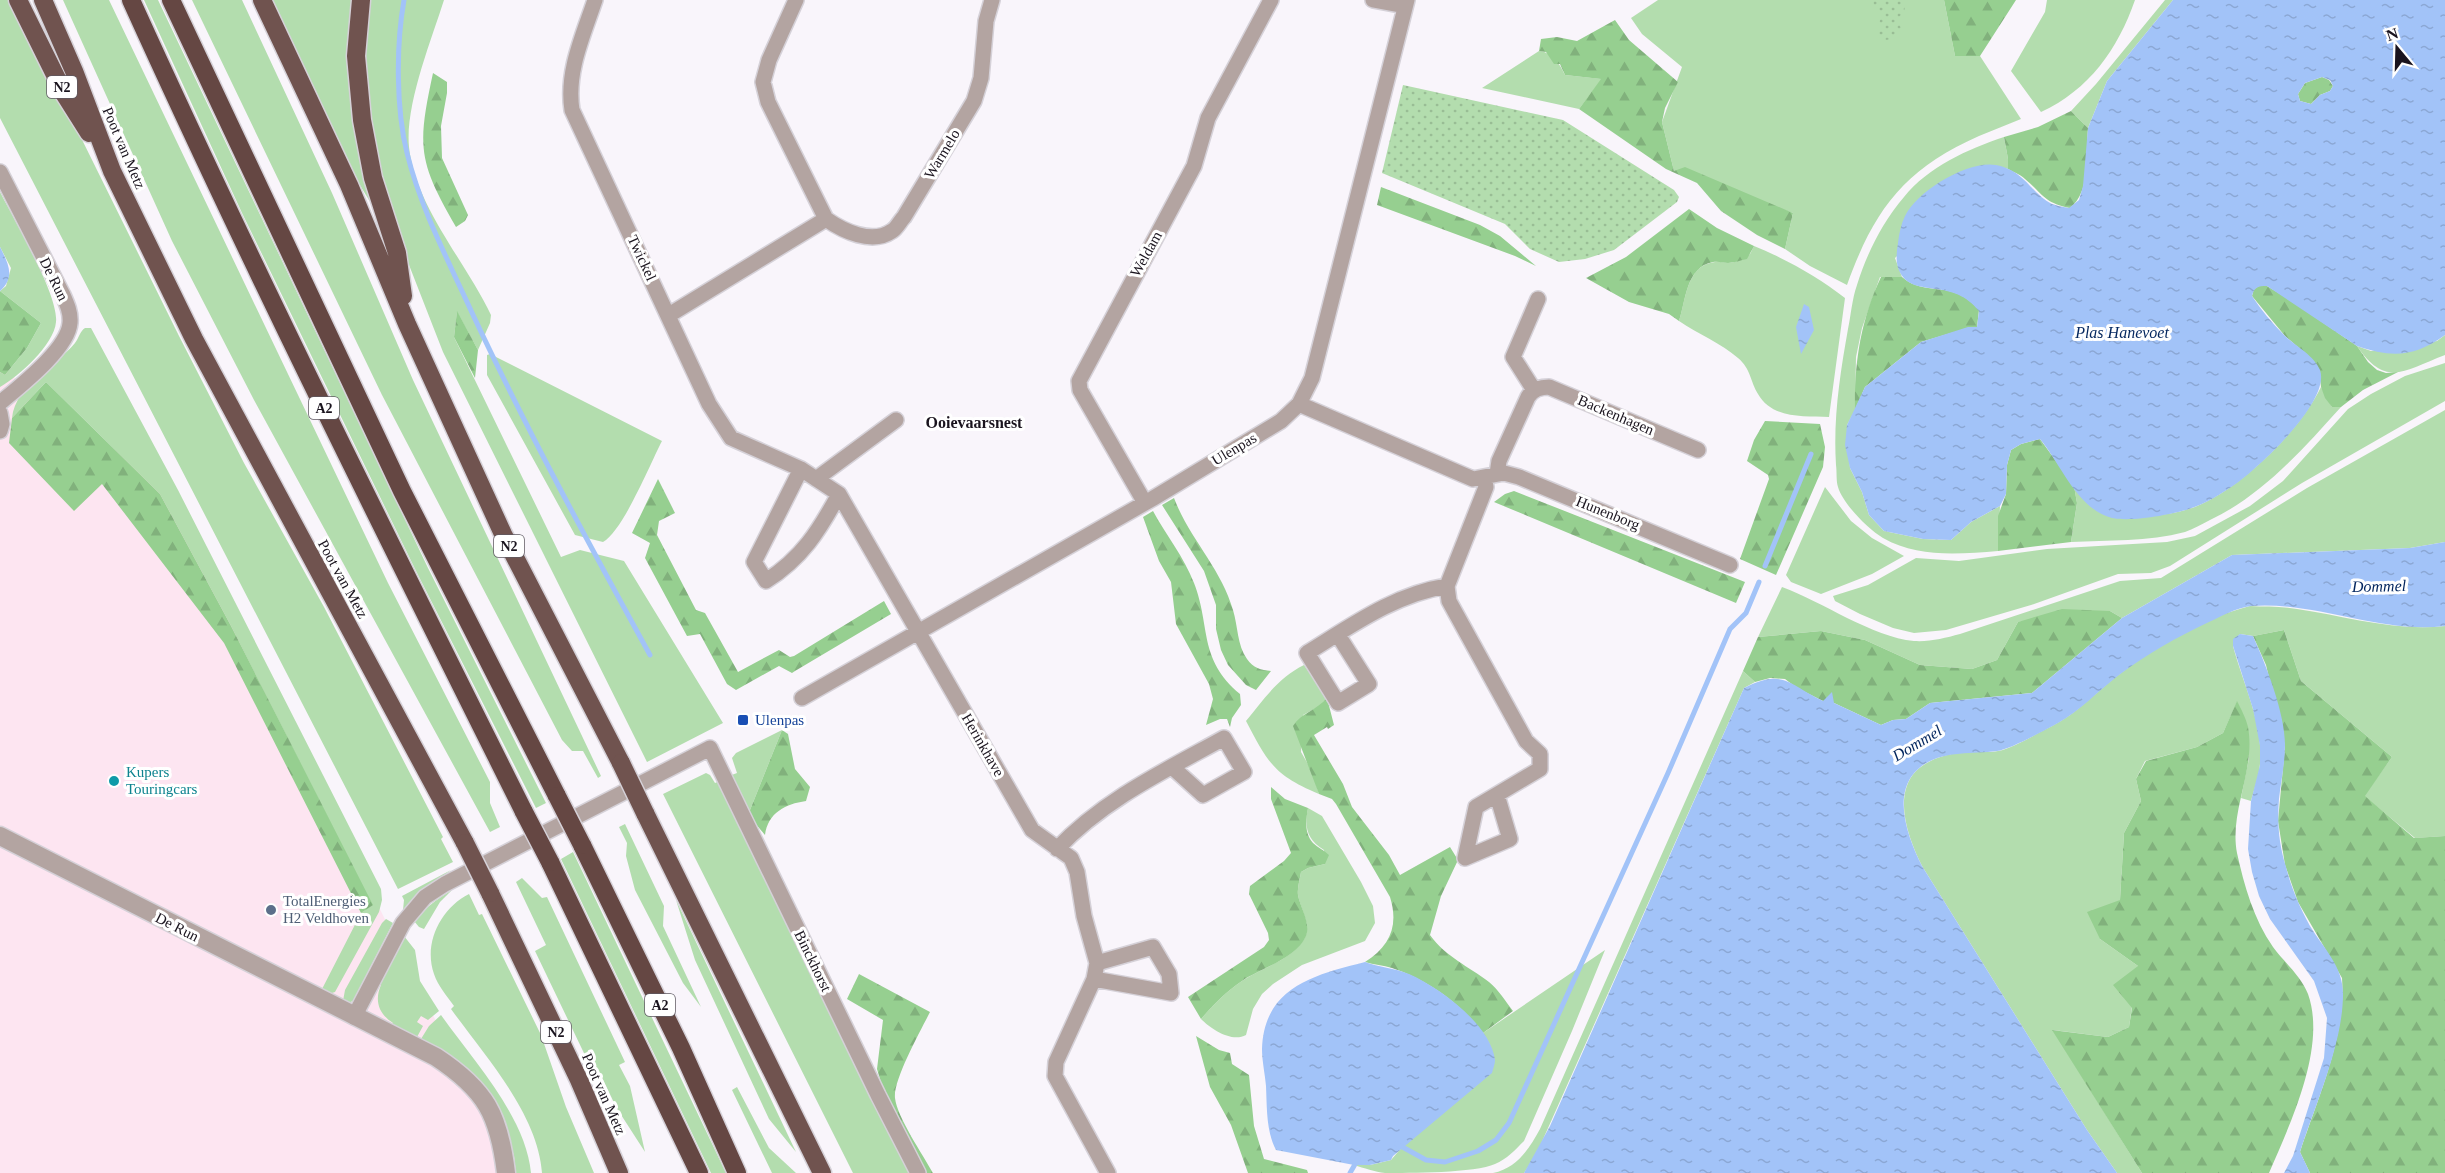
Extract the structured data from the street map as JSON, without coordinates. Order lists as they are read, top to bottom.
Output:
{
  "streets": {
    "highway": ["N2", "Poot van Metz", "A2"],
    "street": [
      "Warmelo",
      "Weldam",
      "Twickel",
      "De Run",
      "Backenhagen",
      "Ulenpas",
      "Hunenborg",
      "Herinkhave",
      "Binckhorst"
    ]
  },
  "crossings": [
    ["N2", "Poot van Metz"],
    ["Weldam", "Ulenpas"],
    ["Twickel", "Ulenpas"],
    ["Twickel", "Herinkhave"],
    ["De Run", "Binckhorst"],
    ["Ulenpas", "Hunenborg"],
    ["Ulenpas", "Herinkhave"]
  ],
  "districts": ["Ooievaarsnest"],
  "water": ["Plas Hanevoet", "Dommel"],
  "places": {
    "transit": ["Ulenpas"],
    "other": ["Kupers Touringcars", "TotalEnergies H2 Veldhoven"]
  },
  "north": "top"
}
